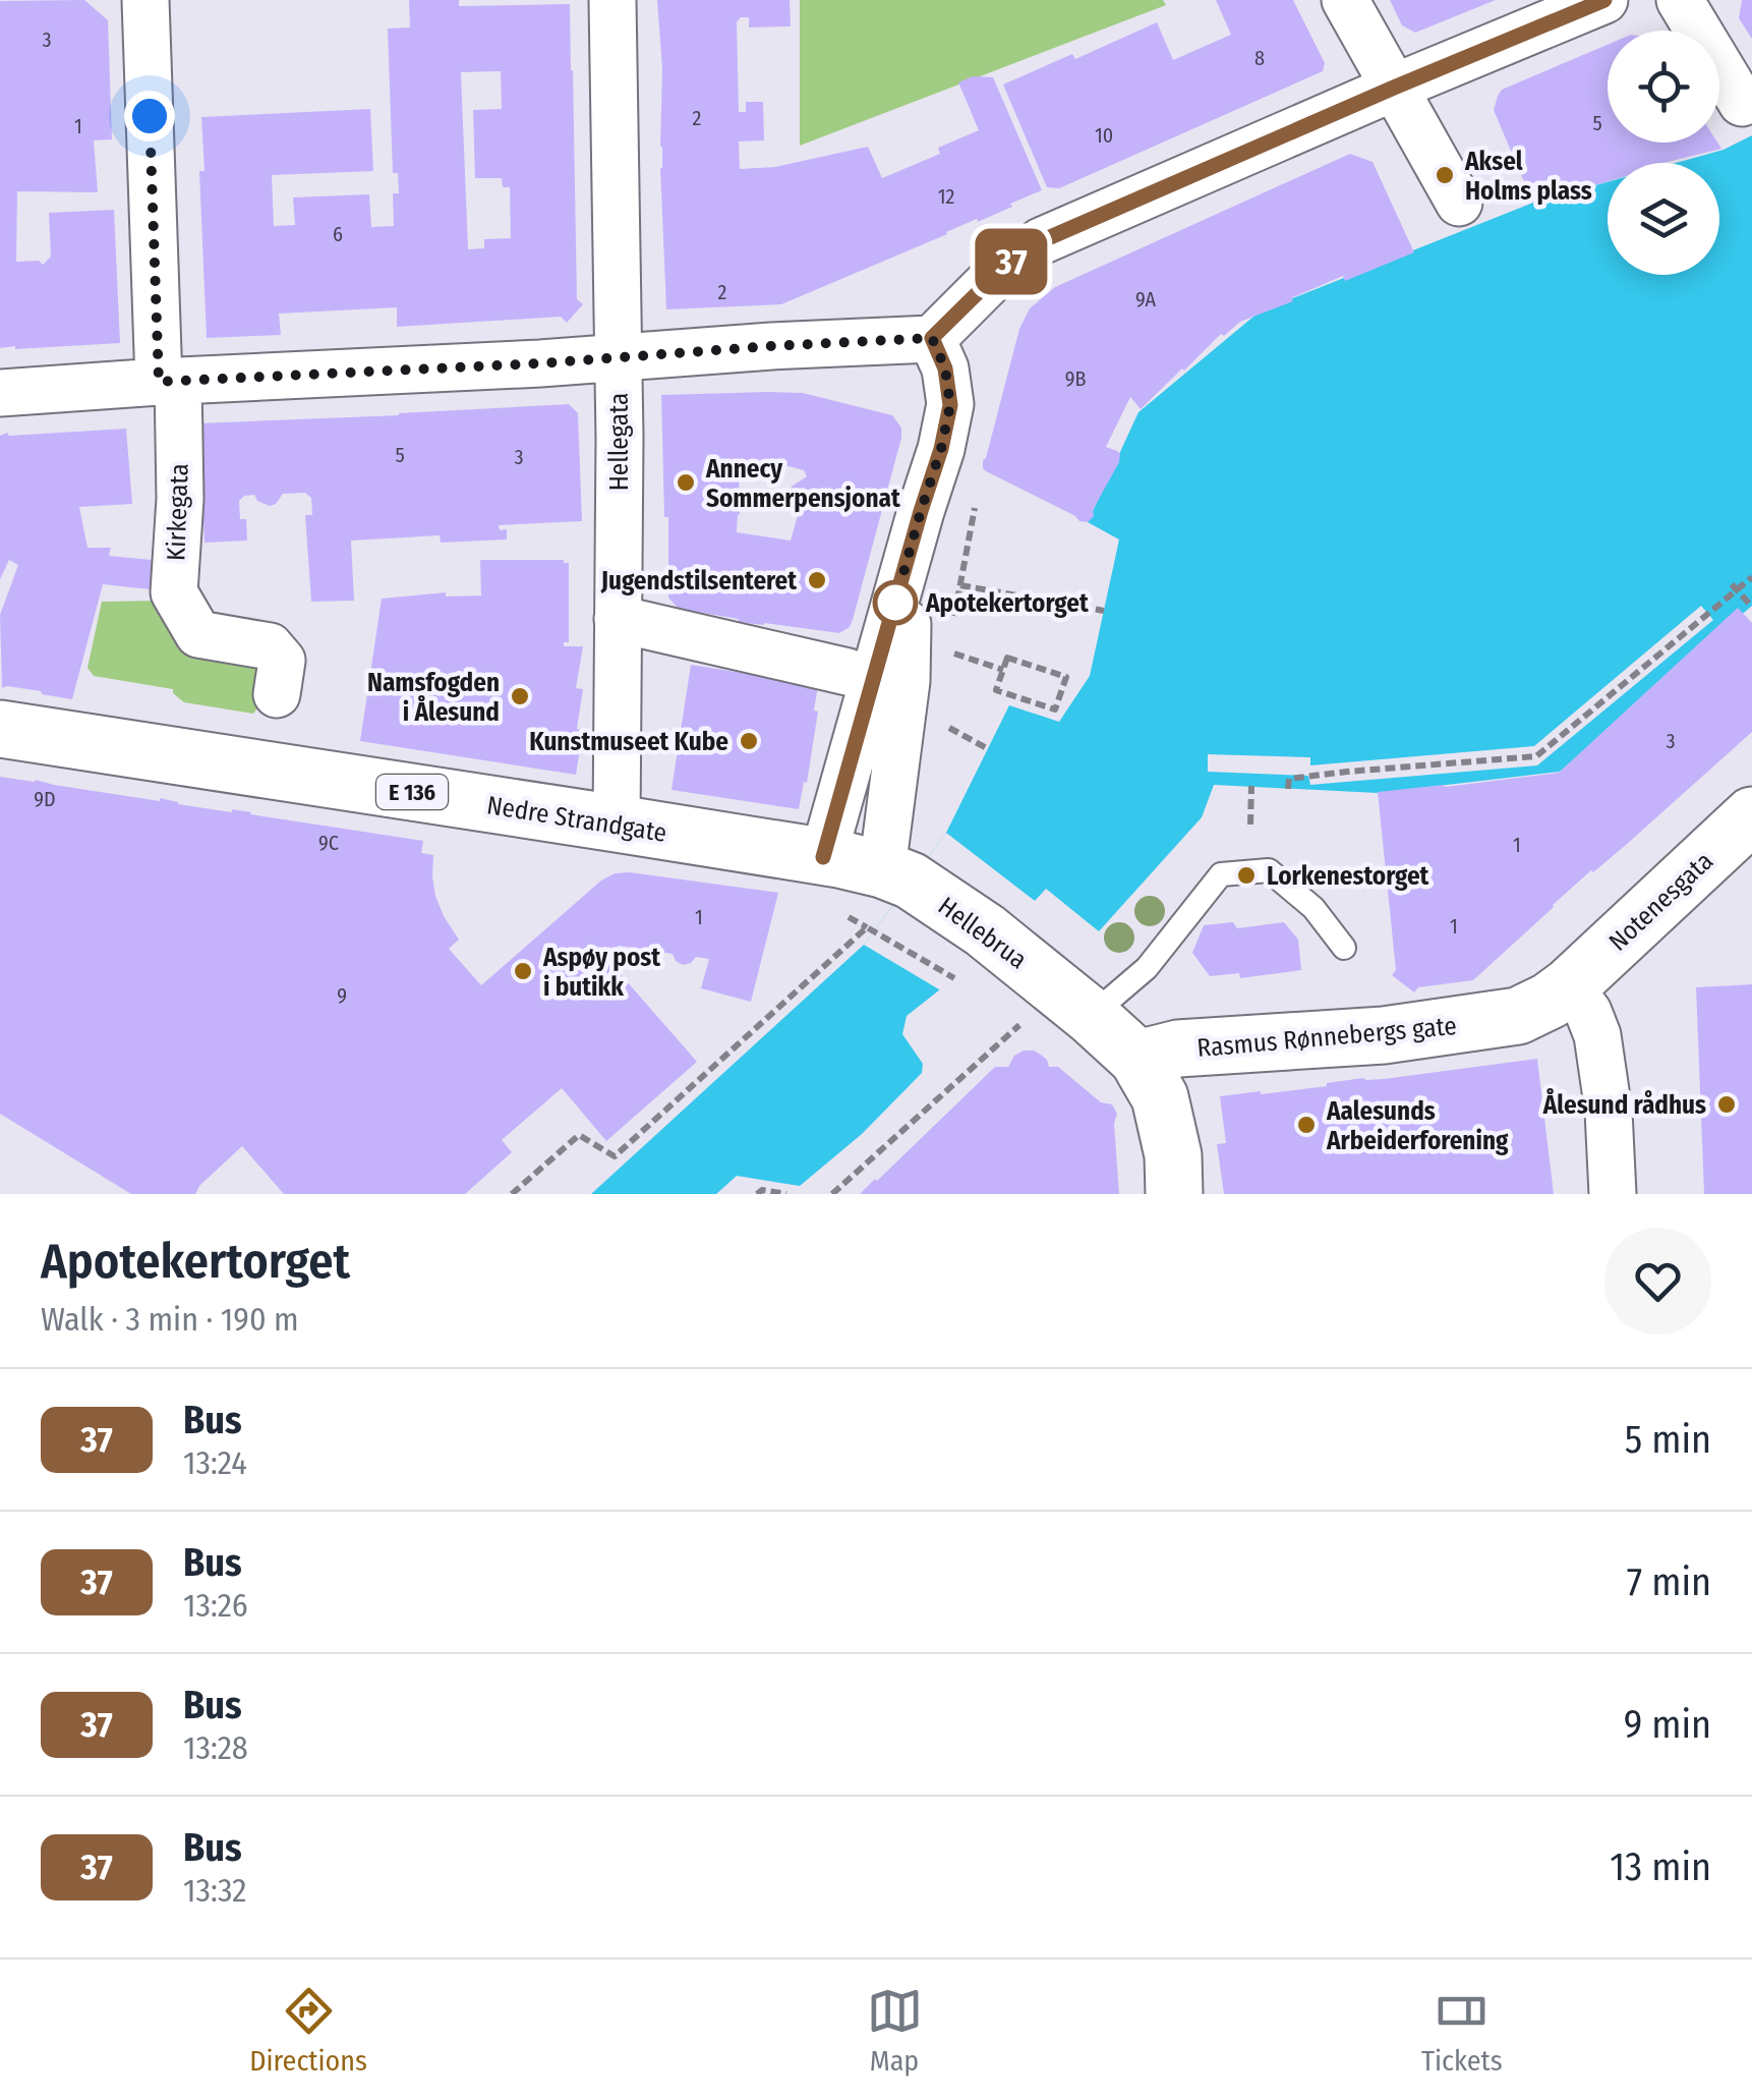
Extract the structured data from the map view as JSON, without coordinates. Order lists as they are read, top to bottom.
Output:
{
  "streets": {
    "main road": [
      "E 136",
      "Nedre Strandgate",
      "Notenesgata",
      "Hellebrua",
      "Rasmus Rønnebergs gate"
    ],
    "street": ["Hellegata", "Kirkegata"]
  },
  "crossings": [
    ["Hellegata", "Nedre Strandgate"],
    ["E 136", "Hellebrua"],
    ["E 136", "Rasmus Rønnebergs gate"],
    ["Nedre Strandgate", "Hellebrua"],
    ["Notenesgata", "Rasmus Rønnebergs gate"]
  ],
  "places": [
    "Aksel Holms plass",
    "Annecy Sommerpensjonat",
    "Jugendstilsenteret",
    "Apotekertorget",
    "Namsfogden i Ålesund",
    "Kunstmuseet Kube",
    "Lorkenestorget",
    "Aspøy post i butikk",
    "Ålesund rådhus",
    "Aalesunds Arbeiderforening"
  ],
  "lines": ["bus line 37"],
  "house_numbers": [
    "3",
    "8",
    "2",
    "5",
    "1",
    "10",
    "12",
    "6",
    "2",
    "9A",
    "9B",
    "5",
    "3",
    "3",
    "9D",
    "9C",
    "1",
    "1",
    "1",
    "9"
  ],
  "page": {
    "on_map": "37",
    "heading": ["Apotekertorget", "Walk · 3 min · 190 m"],
    "list": [
      {
        "mark": "37",
        "name": "Bus",
        "note": "13:24",
        "value": "5 min"
      },
      {
        "mark": "37",
        "name": "Bus",
        "note": "13:26",
        "value": "7 min"
      },
      {
        "mark": "37",
        "name": "Bus",
        "note": "13:28",
        "value": "9 min"
      },
      {
        "mark": "37",
        "name": "Bus",
        "note": "13:32",
        "value": "13 min"
      }
    ],
    "tabs": ["Directions", "Map", "Tickets"]
  }
}
